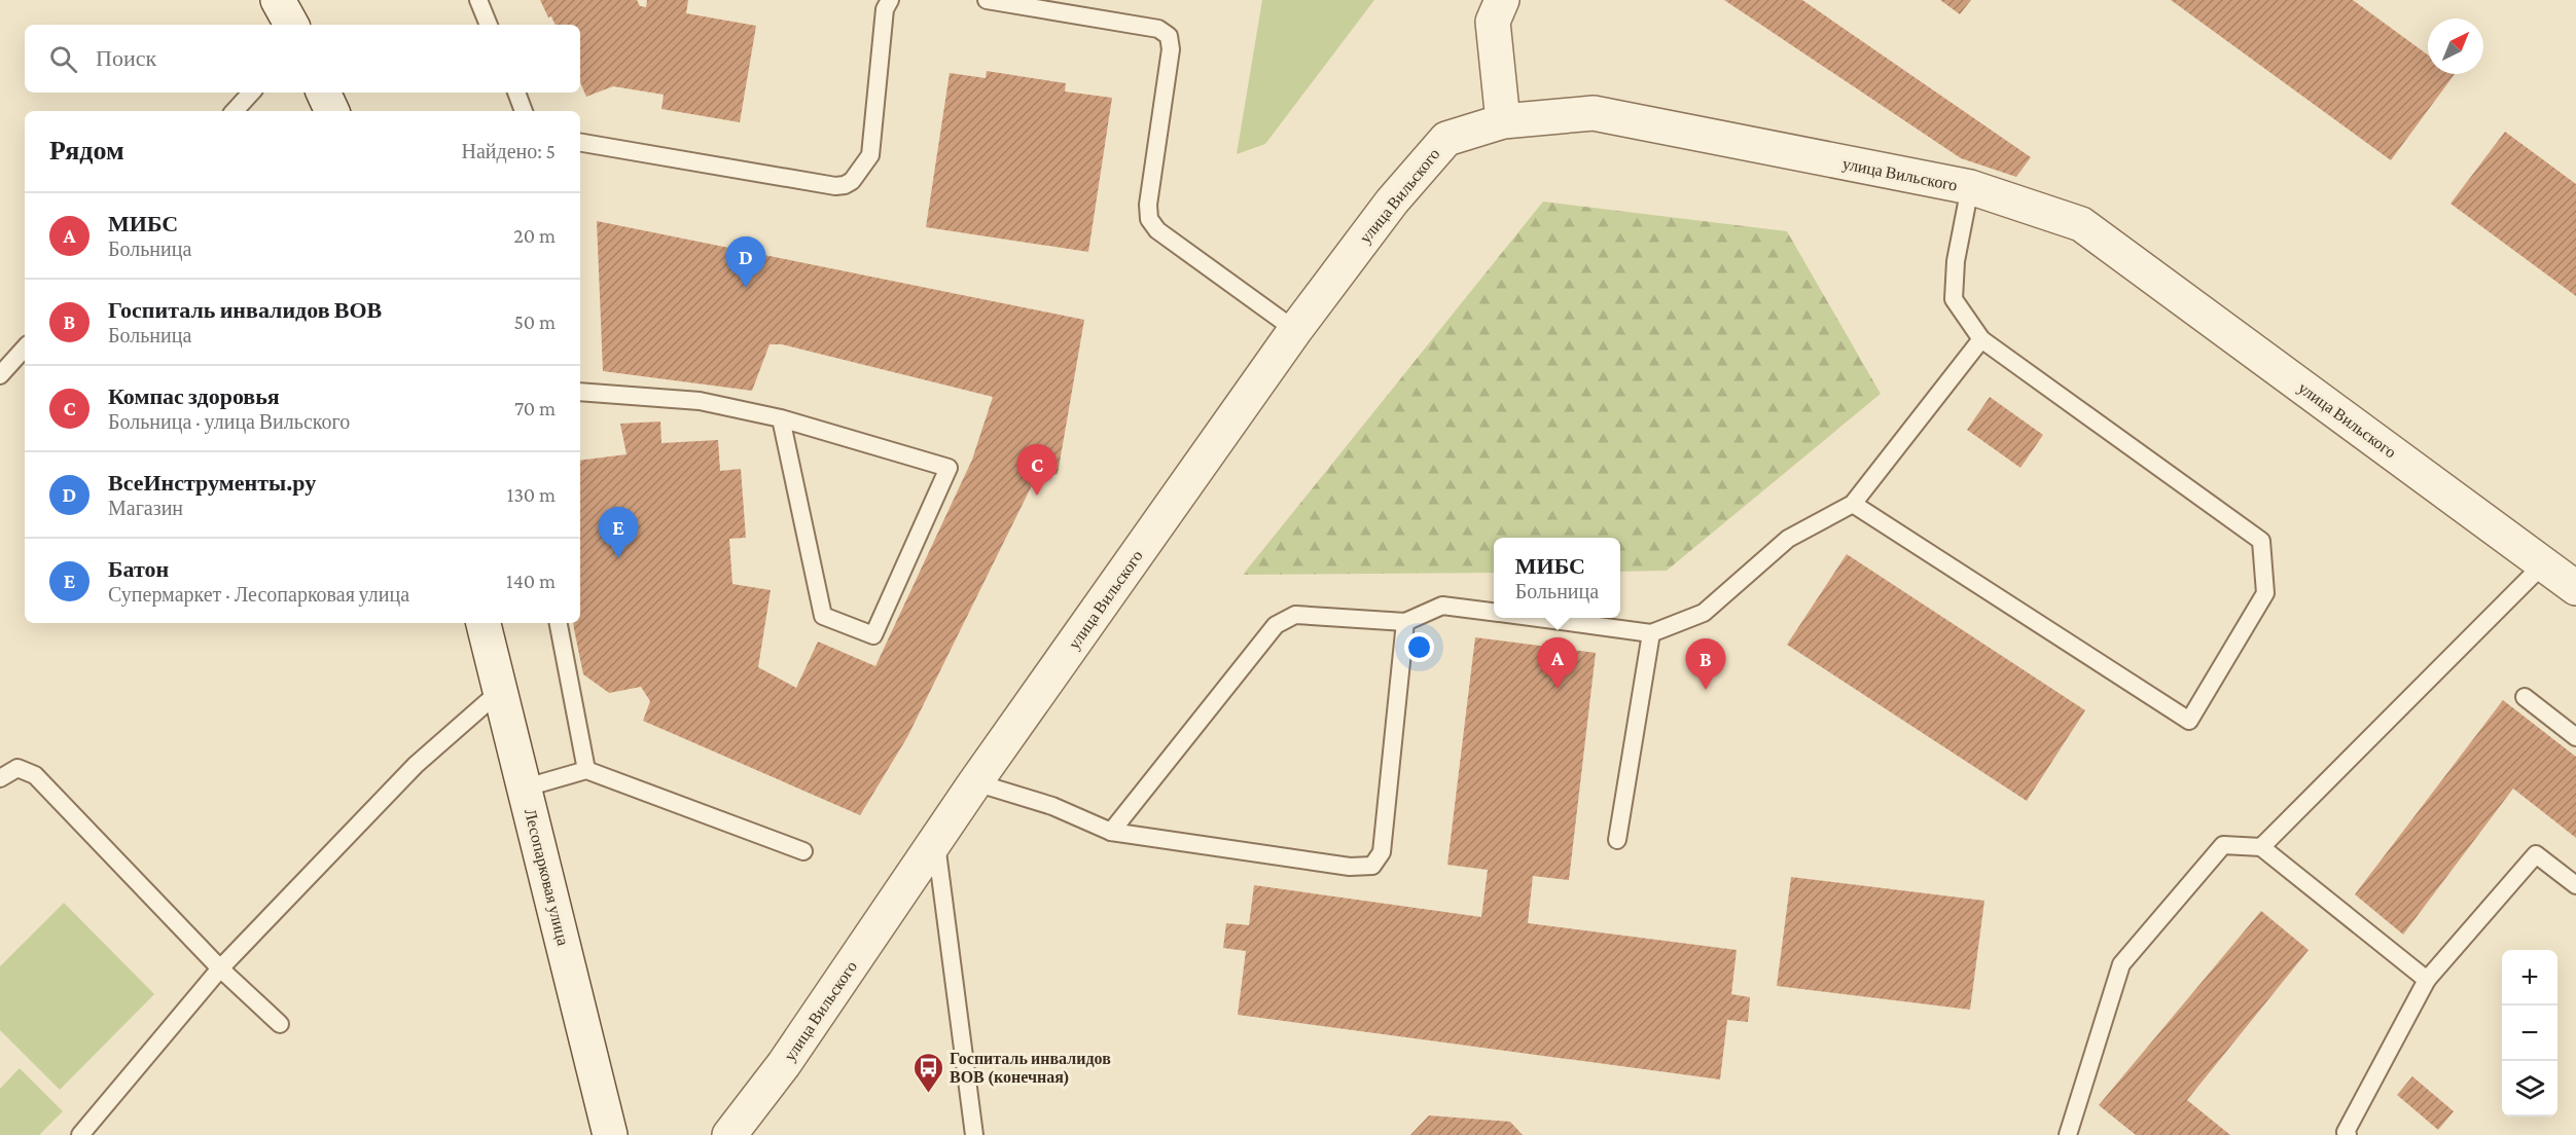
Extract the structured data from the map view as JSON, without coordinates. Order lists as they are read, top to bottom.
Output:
{
  "streets": {
    "street": ["улица Вильского", "Лесопарковая улица"]
  },
  "places": {
    "bus stop": ["Госпиталь инвалидов ВОВ (конечная)"]
  },
  "north": "top right",
  "page": {
    "search": "Поиск",
    "heading": ["Рядом", "Найдено: 5"],
    "list": [
      {
        "mark": "A",
        "name": "МИБС",
        "note": "Больница",
        "value": "20 m"
      },
      {
        "mark": "B",
        "name": "Госпиталь инвалидов ВОВ",
        "note": "Больница",
        "value": "50 m"
      },
      {
        "mark": "C",
        "name": "Компас здоровья",
        "note": "Больница · улица Вильского",
        "value": "70 m"
      },
      {
        "mark": "D",
        "name": "ВсеИнструменты.ру",
        "note": "Магазин",
        "value": "130 m"
      },
      {
        "mark": "E",
        "name": "Батон",
        "note": "Супермаркет · Лесопарковая улица",
        "value": "140 m"
      }
    ],
    "pins": [
      "D",
      "C",
      "E",
      "A",
      "B"
    ],
    "popup": ["МИБС", "Больница"],
    "map_buttons": ["+", "−"]
  }
}
